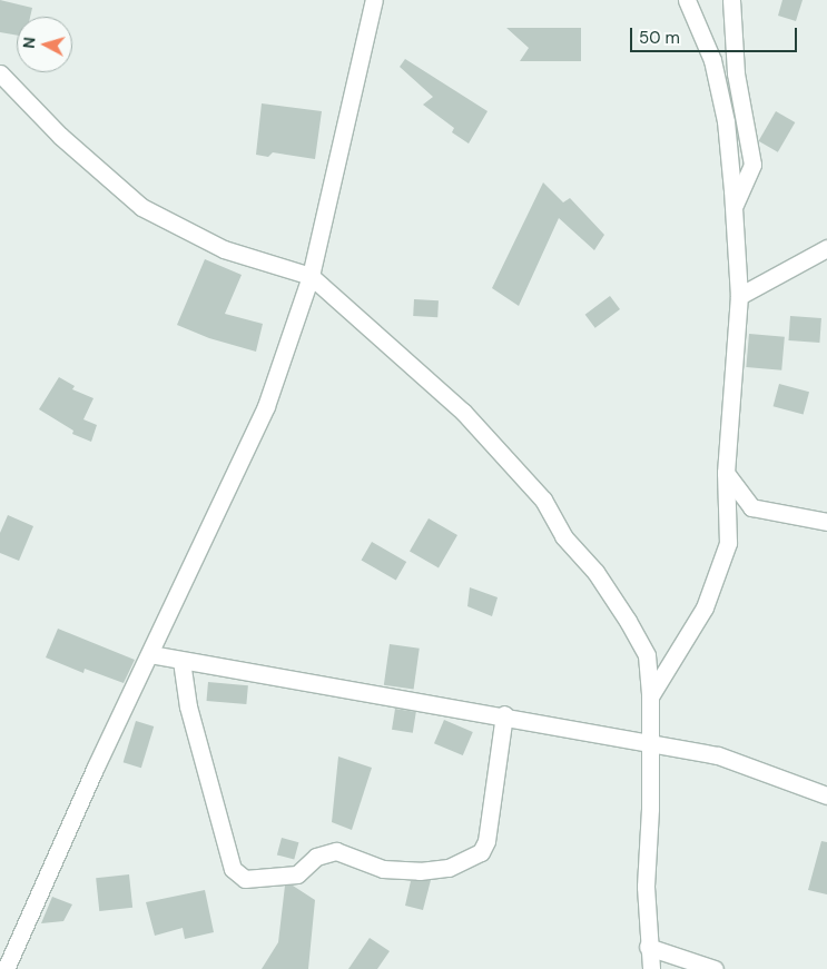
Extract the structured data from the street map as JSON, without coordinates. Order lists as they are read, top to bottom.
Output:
{
  "scale_bar": "50 m",
  "north": "left"
}
